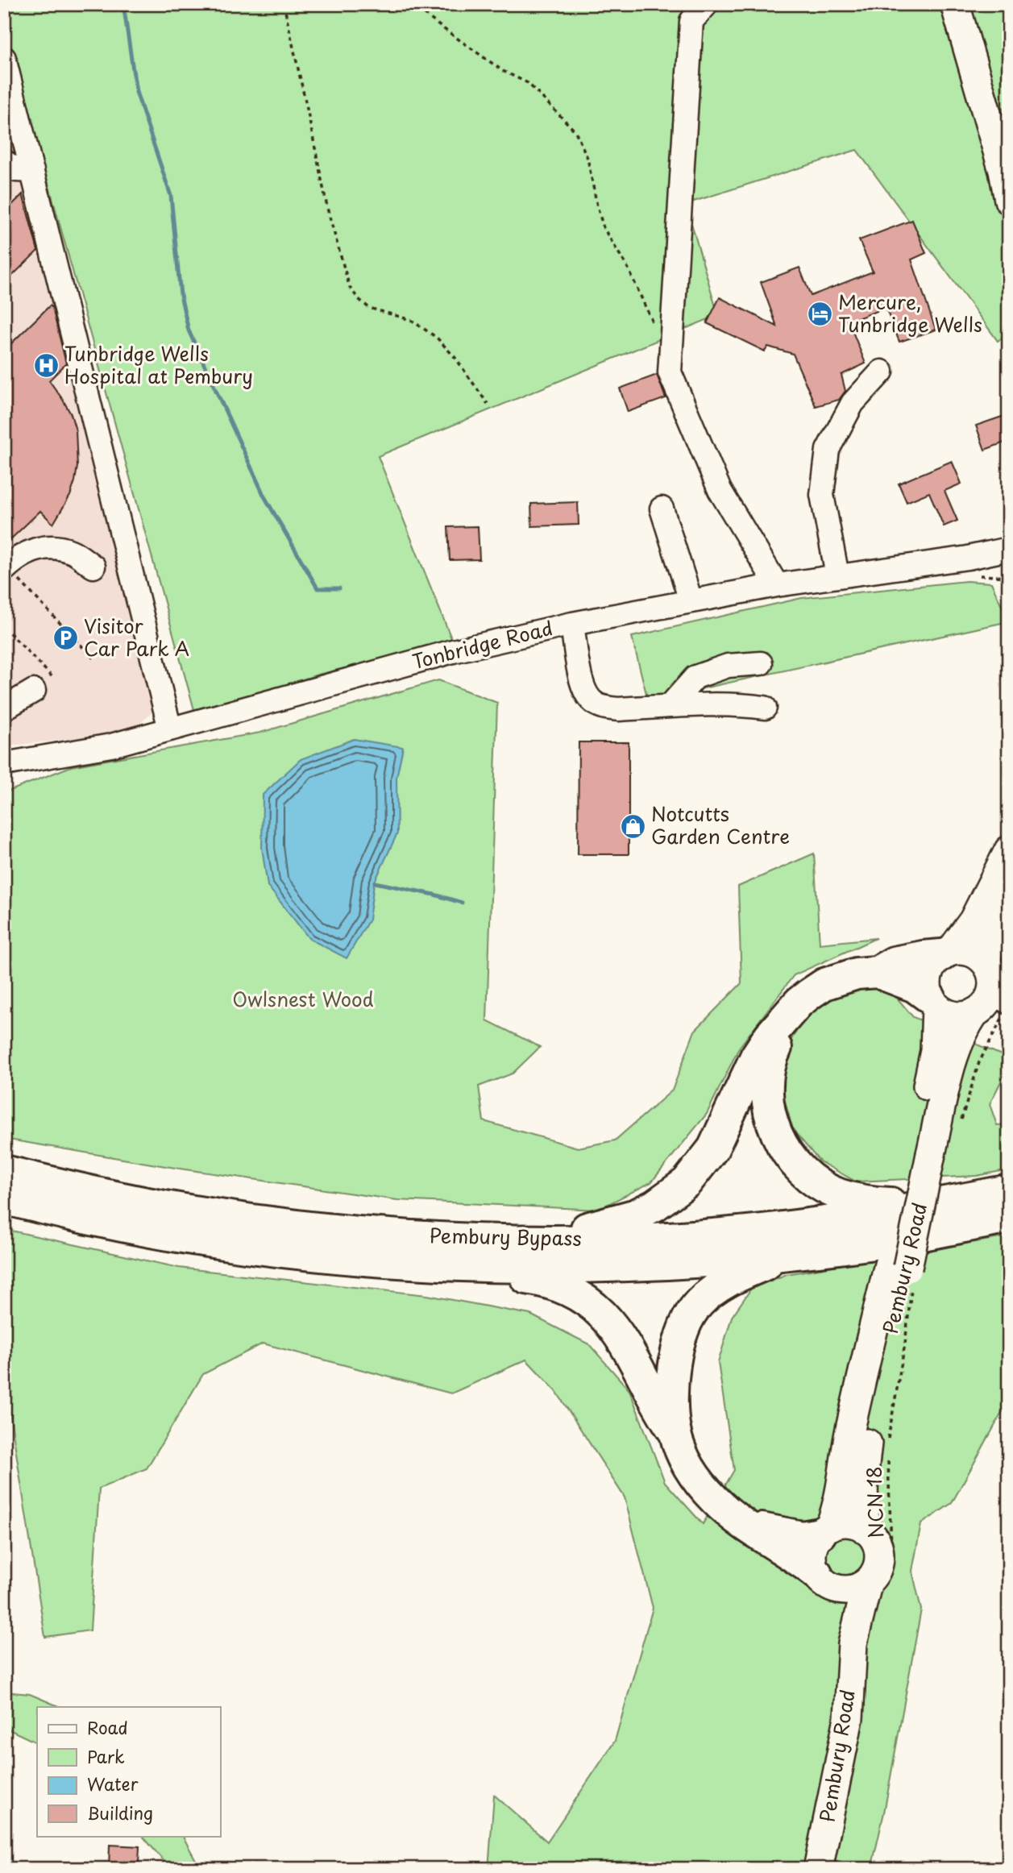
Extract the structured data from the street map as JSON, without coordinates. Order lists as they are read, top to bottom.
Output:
{
  "streets": {
    "highway": ["Pembury Bypass"],
    "main road": ["Pembury Road"],
    "street": ["Tonbridge Road"],
    "path": ["NCN 18"]
  },
  "crossings": [
    ["Pembury Road", "NCN 18"]
  ],
  "parks": ["Owlsnest Wood"],
  "places": {
    "hotel": ["Mercure, Tunbridge Wells"],
    "hospital": ["Tunbridge Wells Hospital at Pembury"],
    "parking": ["Visitor Car Park A"],
    "shop": ["Notcutts Garden Centre"]
  },
  "legend": [
    "Road",
    "Park",
    "Water",
    "Building"
  ]
}
